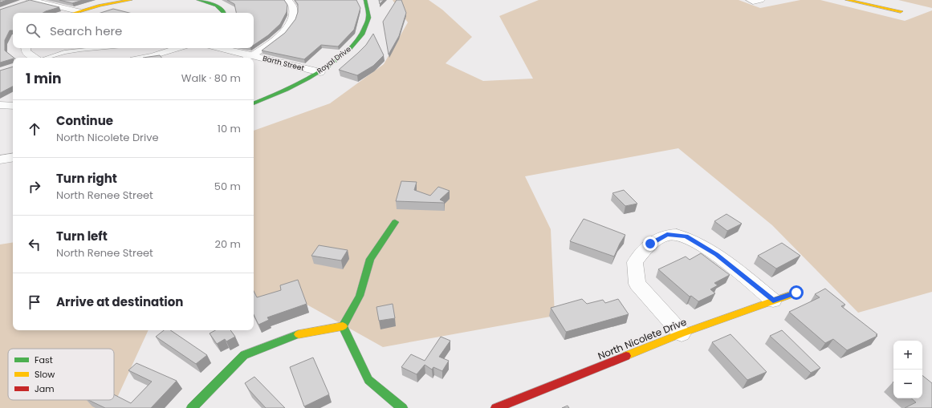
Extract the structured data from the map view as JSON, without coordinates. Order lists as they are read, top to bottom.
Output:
{
  "streets": {
    "street": ["Royal Drive", "Barth Street", "North Nicolete Drive"]
  },
  "crossings": [
    ["Royal Drive", "Barth Street"]
  ],
  "legend": ["Fast", "Slow", "Jam"],
  "page": {
    "search": "Search here",
    "heading": ["1 min", "Walk · 80 m"],
    "list": [
      ["Continue", "North Nicolete Drive", "10 m"],
      ["Turn right", "North Renee Street", "50 m"],
      ["Turn left", "North Renee Street", "20 m"],
      "Arrive at destination"
    ],
    "map_buttons": ["+", "−"]
  }
}
